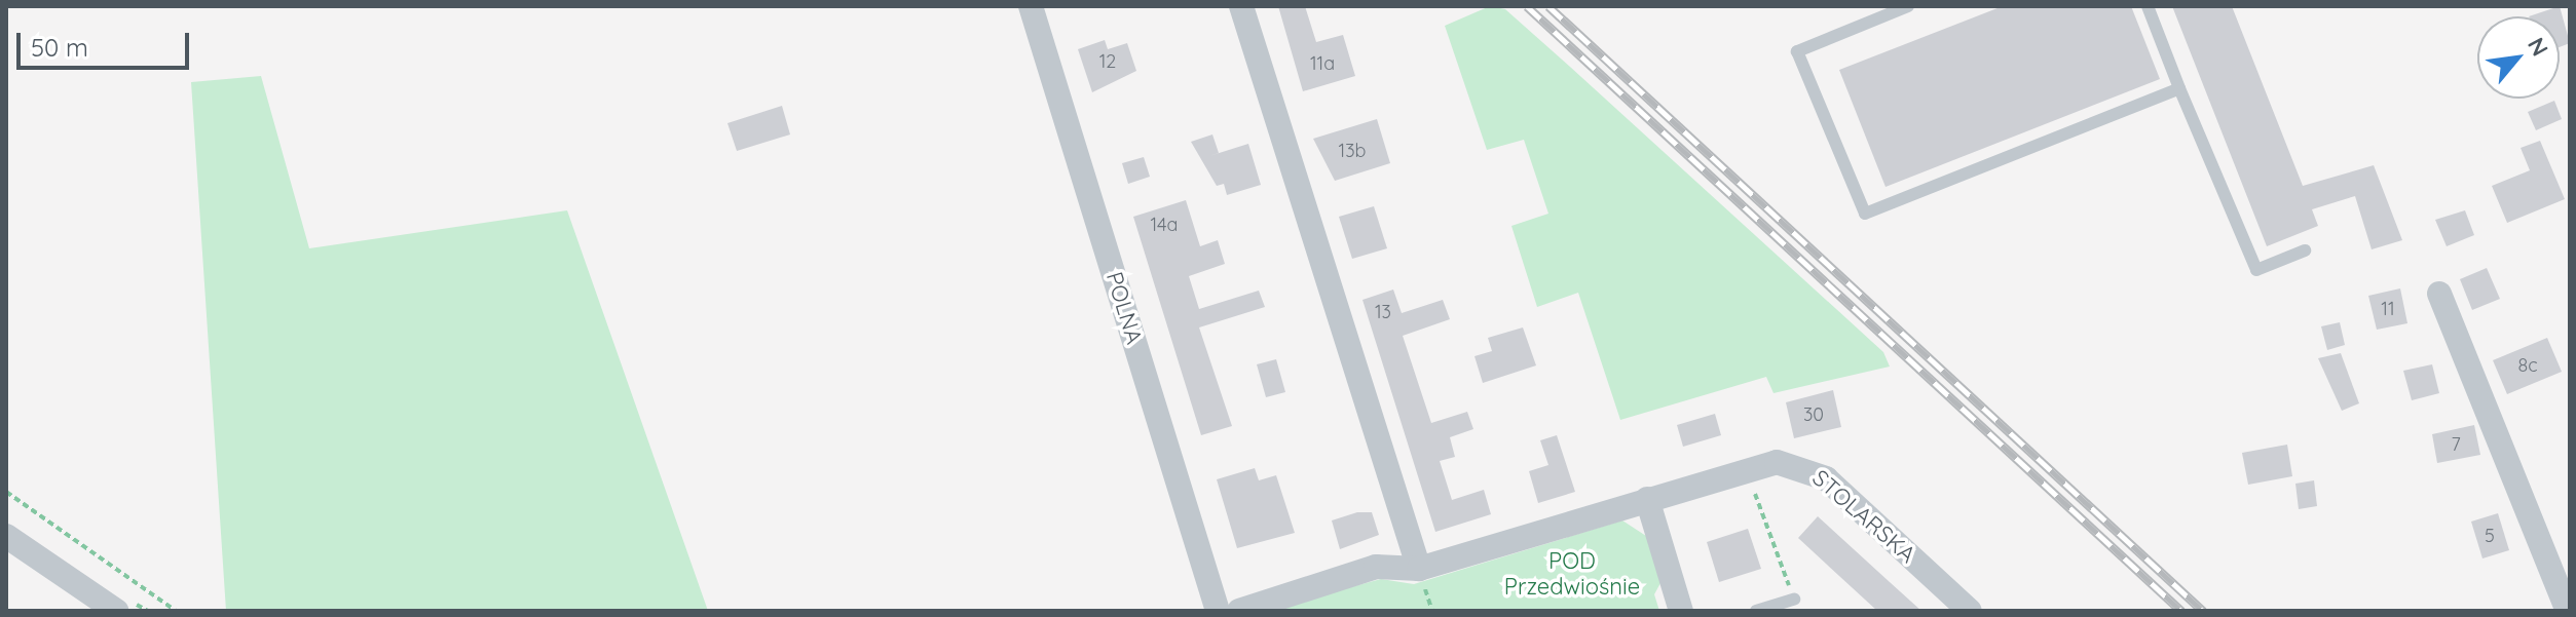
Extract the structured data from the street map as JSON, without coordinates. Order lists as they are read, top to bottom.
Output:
{
  "streets": {
    "street": ["POLNA", "STOLARSKA"]
  },
  "parks": ["POD Przedwiośnie"],
  "house_numbers": [
    "12",
    "11a",
    "13b",
    "14a",
    "11",
    "13",
    "8c",
    "30",
    "7",
    "5"
  ],
  "scale_bar": "50 m",
  "north": "top right"
}
